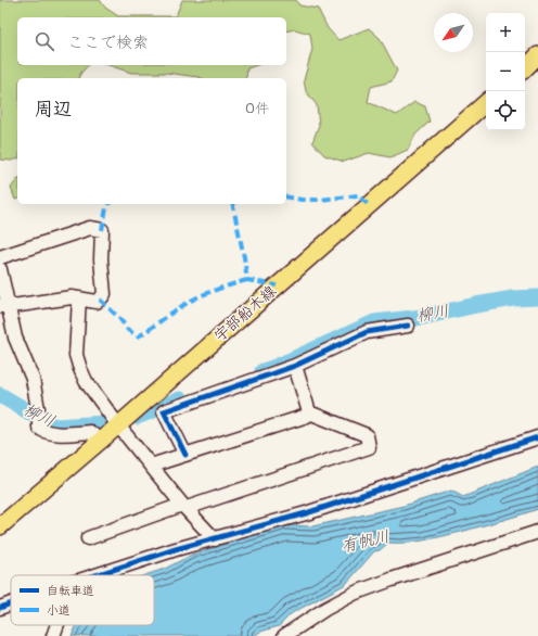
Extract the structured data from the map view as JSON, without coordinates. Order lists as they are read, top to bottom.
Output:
{
  "streets": {
    "main road": ["宇部船木線"]
  },
  "water": ["柳川", "有帆川"],
  "legend": ["自転車道", "小道"],
  "north": "bottom left",
  "page": {
    "map_buttons": ["+", "−"],
    "search": "ここで検索",
    "heading": ["周辺", "0件"]
  }
}
